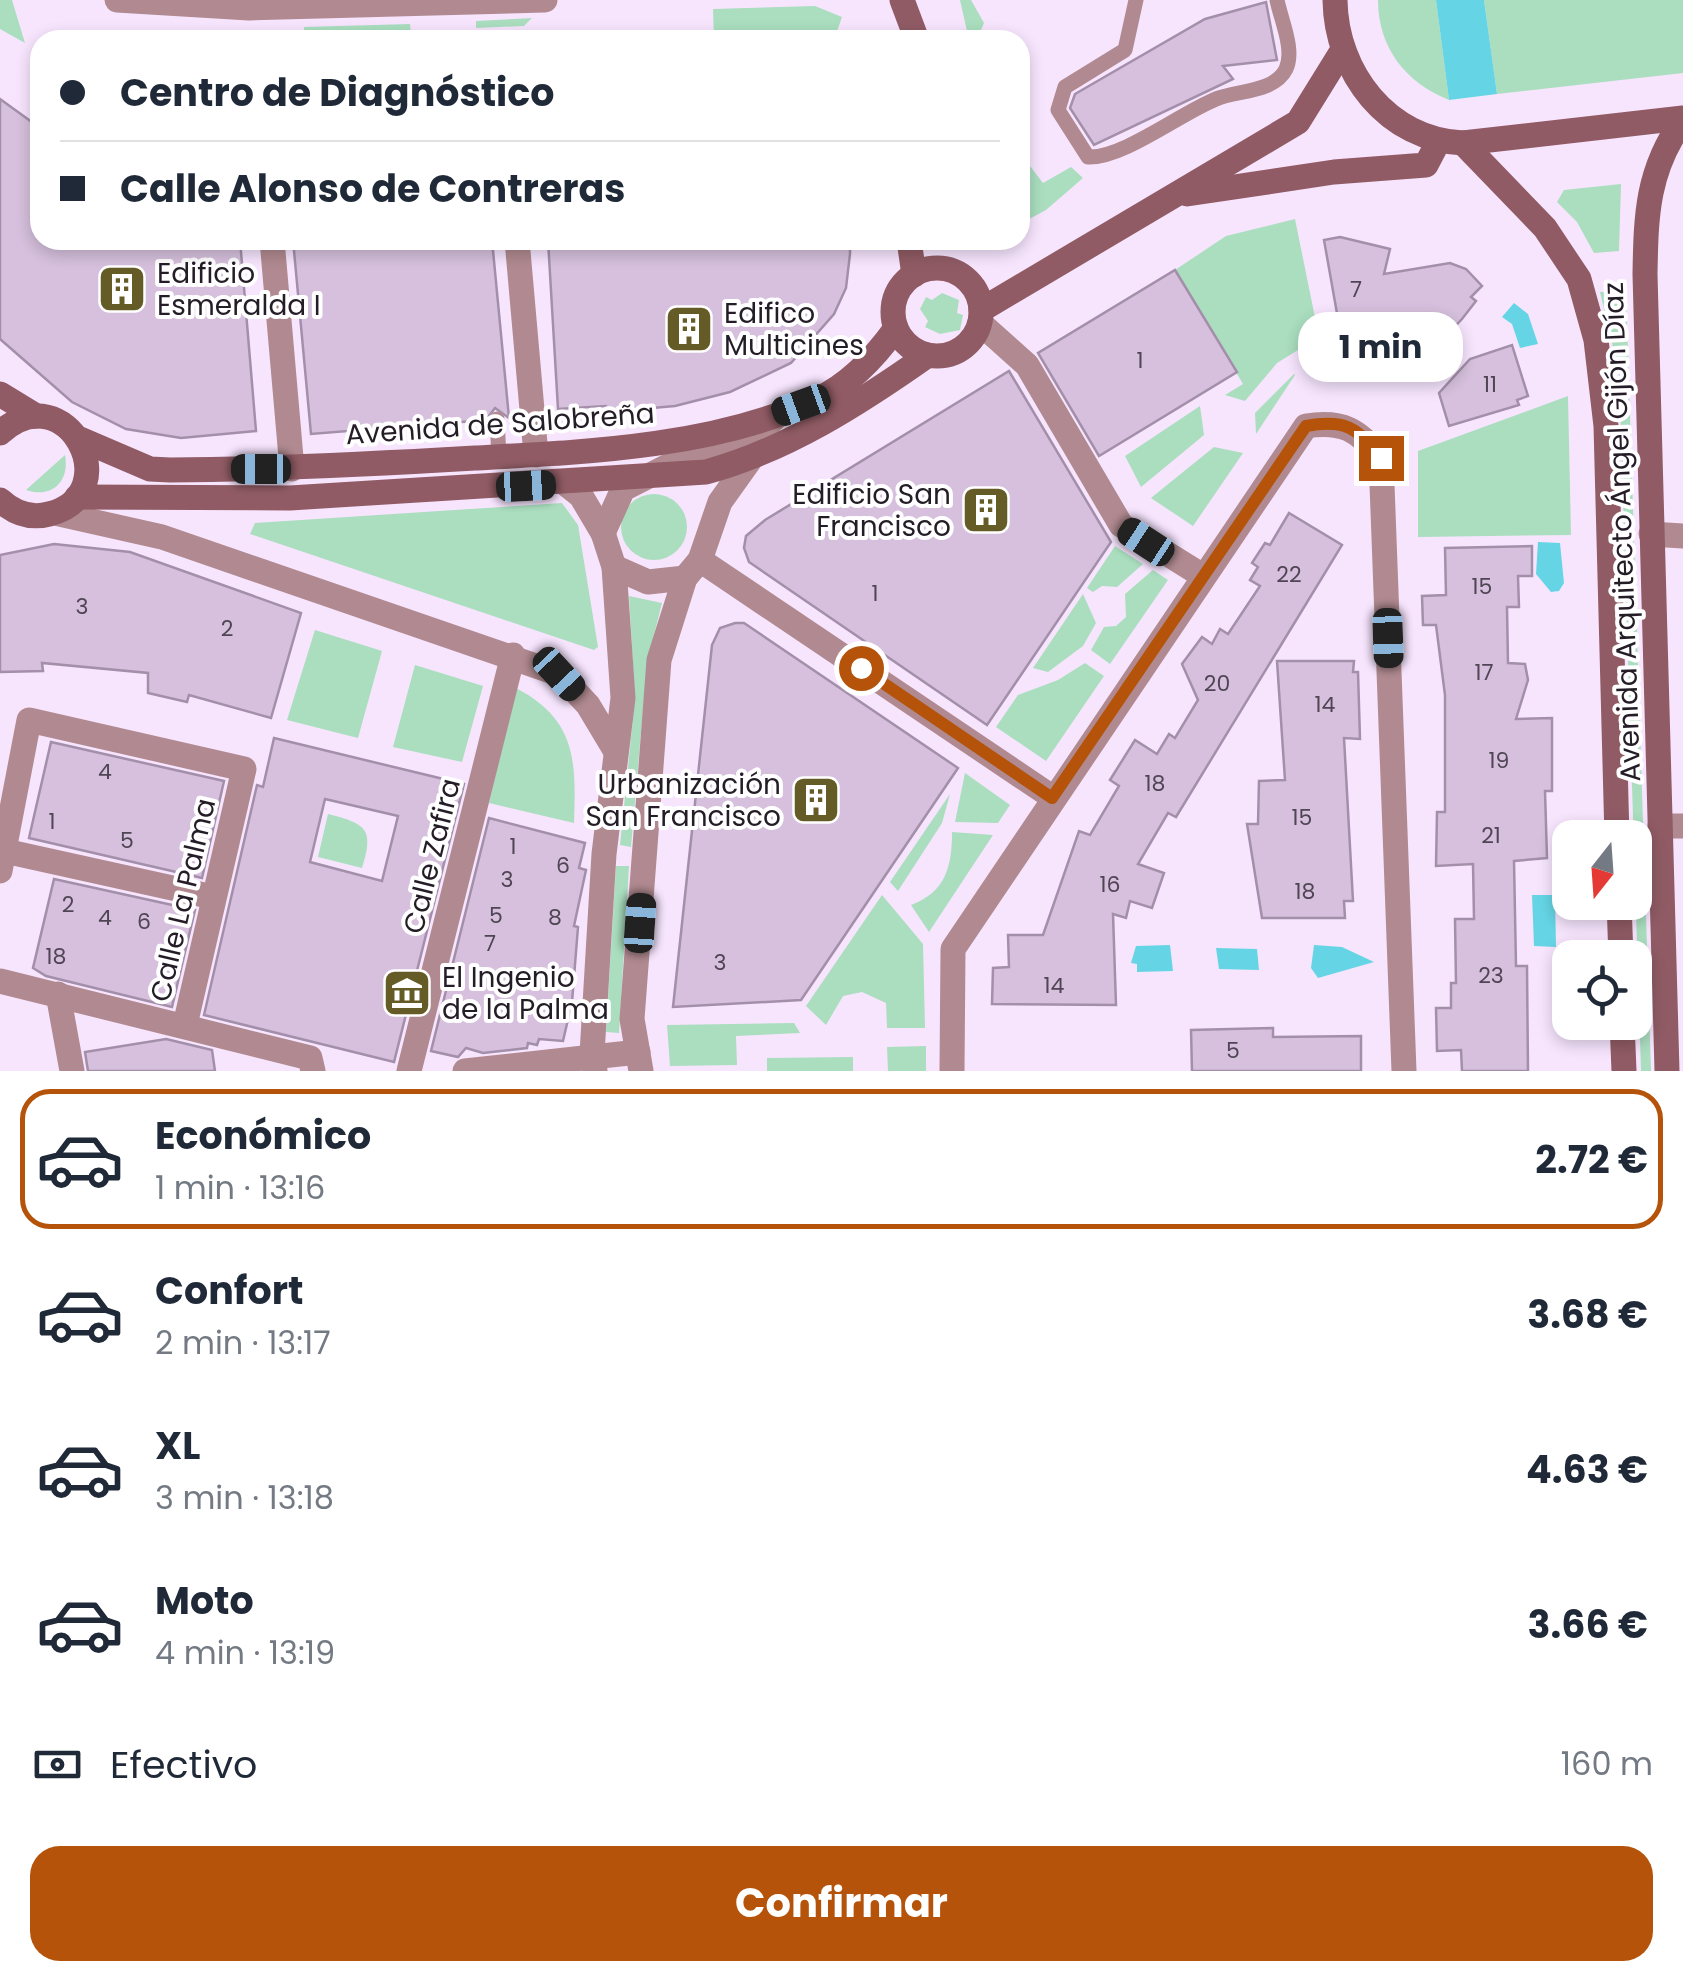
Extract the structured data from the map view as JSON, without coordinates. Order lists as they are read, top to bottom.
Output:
{
  "streets": {
    "main road": ["Avenida de Salobreña", "Avenida Arquitecto Ángel Gijón Díaz"],
    "street": ["Calle Zafira", "Calle La Palma"]
  },
  "places": {
    "building": [
      "Edificio Esmeralda I",
      "Edifico Multicines",
      "Edificio San Francisco",
      "Urbanización San Francisco"
    ],
    "museum": ["El Ingenio de la Palma"]
  },
  "house_numbers": [
    "7",
    "1",
    "11",
    "22",
    "15",
    "1",
    "3",
    "2",
    "17",
    "20",
    "14",
    "19",
    "4",
    "18",
    "15",
    "1",
    "21",
    "5",
    "1",
    "6",
    "3",
    "16",
    "18",
    "2",
    "5",
    "4",
    "8",
    "6",
    "7",
    "18",
    "3",
    "23",
    "14",
    "5"
  ],
  "north": "bottom",
  "page": {
    "banner": ["Centro de Diagnóstico", "Calle Alonso de Contreras"],
    "bubble": "1 min",
    "list": [
      {
        "name": "Económico",
        "note": "1 min · 13:16",
        "value": "2.72 €"
      },
      {
        "name": "Confort",
        "note": "2 min · 13:17",
        "value": "3.68 €"
      },
      {
        "name": "XL",
        "note": "3 min · 13:18",
        "value": "4.63 €"
      },
      {
        "name": "Moto",
        "note": "4 min · 13:19",
        "value": "3.66 €"
      }
    ],
    "pay": ["Efectivo", "160 m"],
    "buttons": "Confirmar"
  }
}
